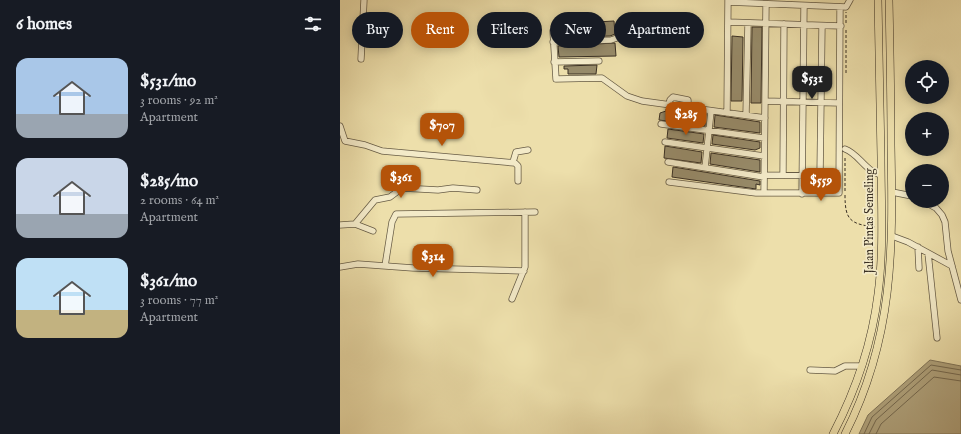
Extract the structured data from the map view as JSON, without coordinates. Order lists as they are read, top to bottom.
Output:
{
  "streets": {
    "main road": ["Jalan Pintas Semeling"]
  },
  "page": {
    "heading": "6 homes",
    "chip": [
      "Buy",
      "Rent",
      "Filters",
      "New",
      "Apartment"
    ],
    "list": [
      {
        "name": "$531/mo",
        "note": "3 rooms · 92 m² · Apartment"
      },
      {
        "name": "$285/mo",
        "note": "2 rooms · 64 m² · Apartment"
      },
      {
        "name": "$361/mo",
        "note": "3 rooms · 77 m² · Apartment"
      }
    ],
    "map_buttons": ["+", "−"],
    "price": [
      "$531",
      "$285",
      "$707",
      "$361",
      "$559",
      "$314"
    ]
  }
}
